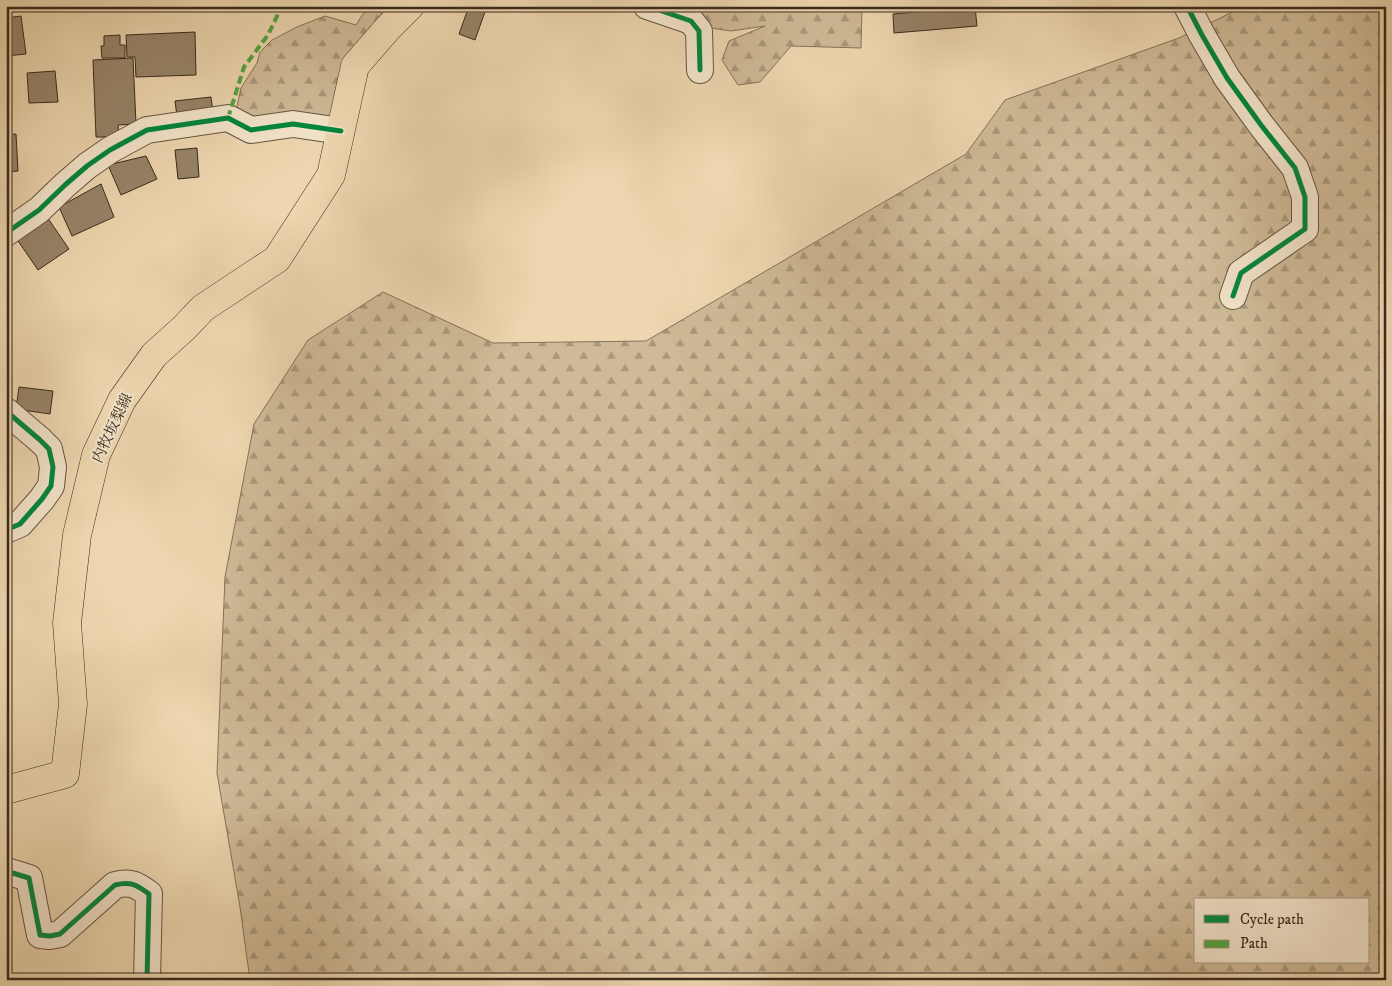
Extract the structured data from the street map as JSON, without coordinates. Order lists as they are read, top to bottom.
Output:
{
  "streets": {
    "main road": ["内牧坂梨線"]
  },
  "legend": ["Cycle path", "Path"]
}
